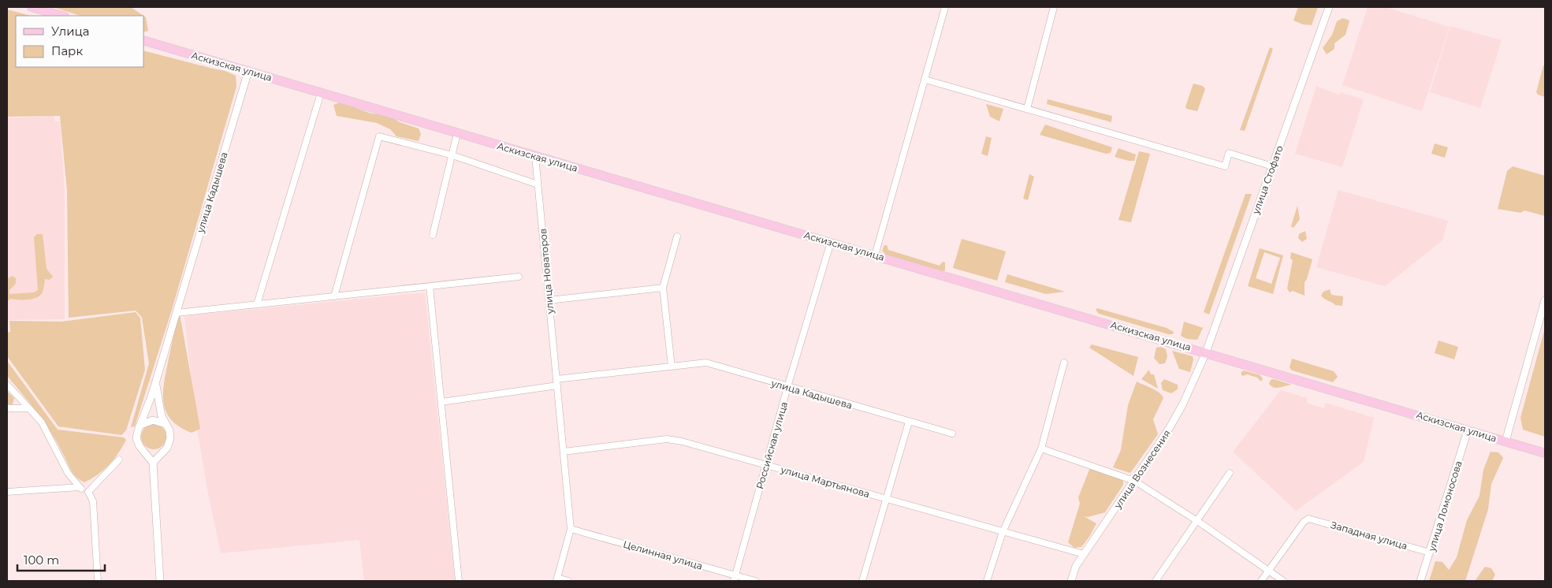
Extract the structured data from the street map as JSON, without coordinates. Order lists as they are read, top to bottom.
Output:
{
  "streets": {
    "main road": ["Аскизская улица"],
    "street": [
      "улица Стофато",
      "улица Кадышева",
      "улица Новаторов",
      "Российская улица",
      "улица Вознесения",
      "улица Мартьянова",
      "улица Ломоносова",
      "Западная улица",
      "Целинная улица"
    ]
  },
  "crossings": [
    ["Аскизская улица", "улица Стофато"],
    ["Аскизская улица", "улица Кадышева"],
    ["Аскизская улица", "улица Новаторов"],
    ["Аскизская улица", "Российская улица"],
    ["Аскизская улица", "улица Вознесения"],
    ["Аскизская улица", "улица Ломоносова"],
    ["улица Стофато", "улица Вознесения"],
    ["улица Кадышева", "улица Новаторов"],
    ["улица Кадышева", "Российская улица"],
    ["улица Новаторов", "улица Мартьянова"],
    ["улица Новаторов", "Целинная улица"],
    ["Российская улица", "улица Мартьянова"],
    ["Российская улица", "Целинная улица"],
    ["улица Вознесения", "улица Мартьянова"],
    ["улица Ломоносова", "Западная улица"]
  ],
  "legend": ["Улица", "Парк"],
  "scale_bar": "100 m"
}
